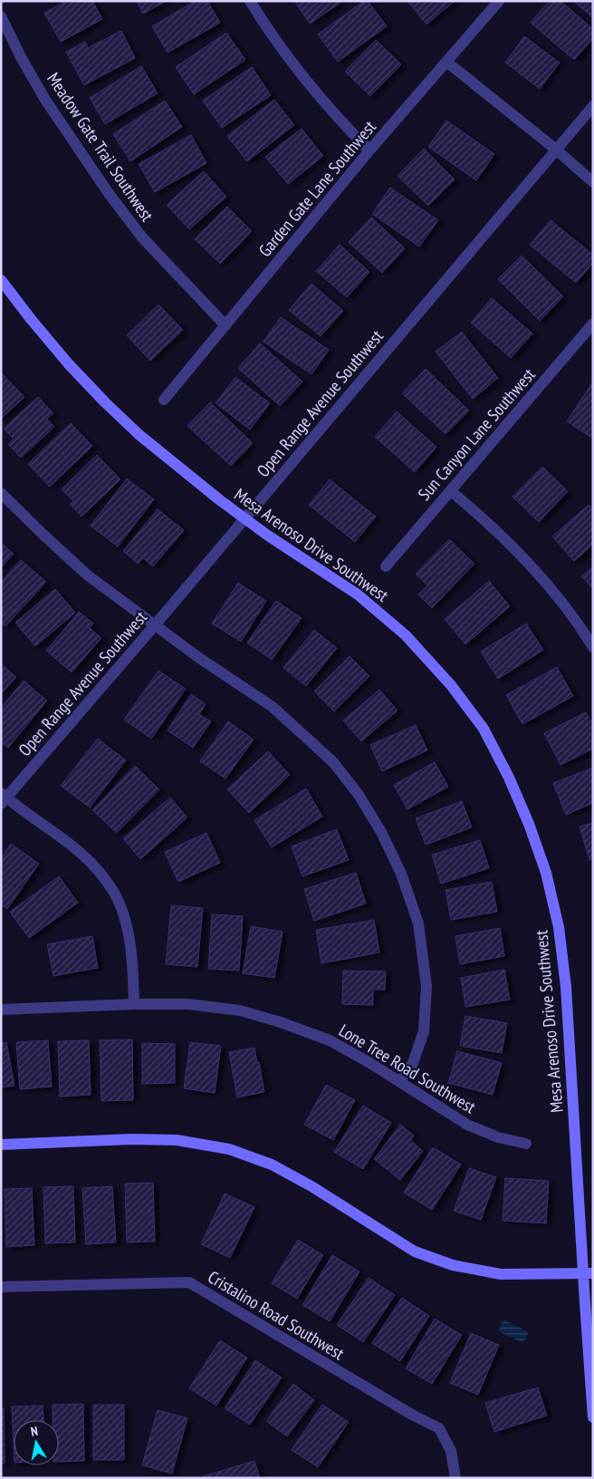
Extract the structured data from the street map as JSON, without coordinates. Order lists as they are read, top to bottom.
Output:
{
  "streets": {
    "street": [
      "Meadow Gate Trail Southwest",
      "Garden Gate Lane Southwest",
      "Open Range Avenue Southwest",
      "Sun Canyon Lane Southwest",
      "Mesa Arenoso Drive Southwest",
      "Lone Tree Road Southwest",
      "Cristalino Road Southwest"
    ]
  },
  "crossings": [
    ["Meadow Gate Trail Southwest", "Garden Gate Lane Southwest"],
    ["Open Range Avenue Southwest", "Mesa Arenoso Drive Southwest"]
  ],
  "north": "top"
}
